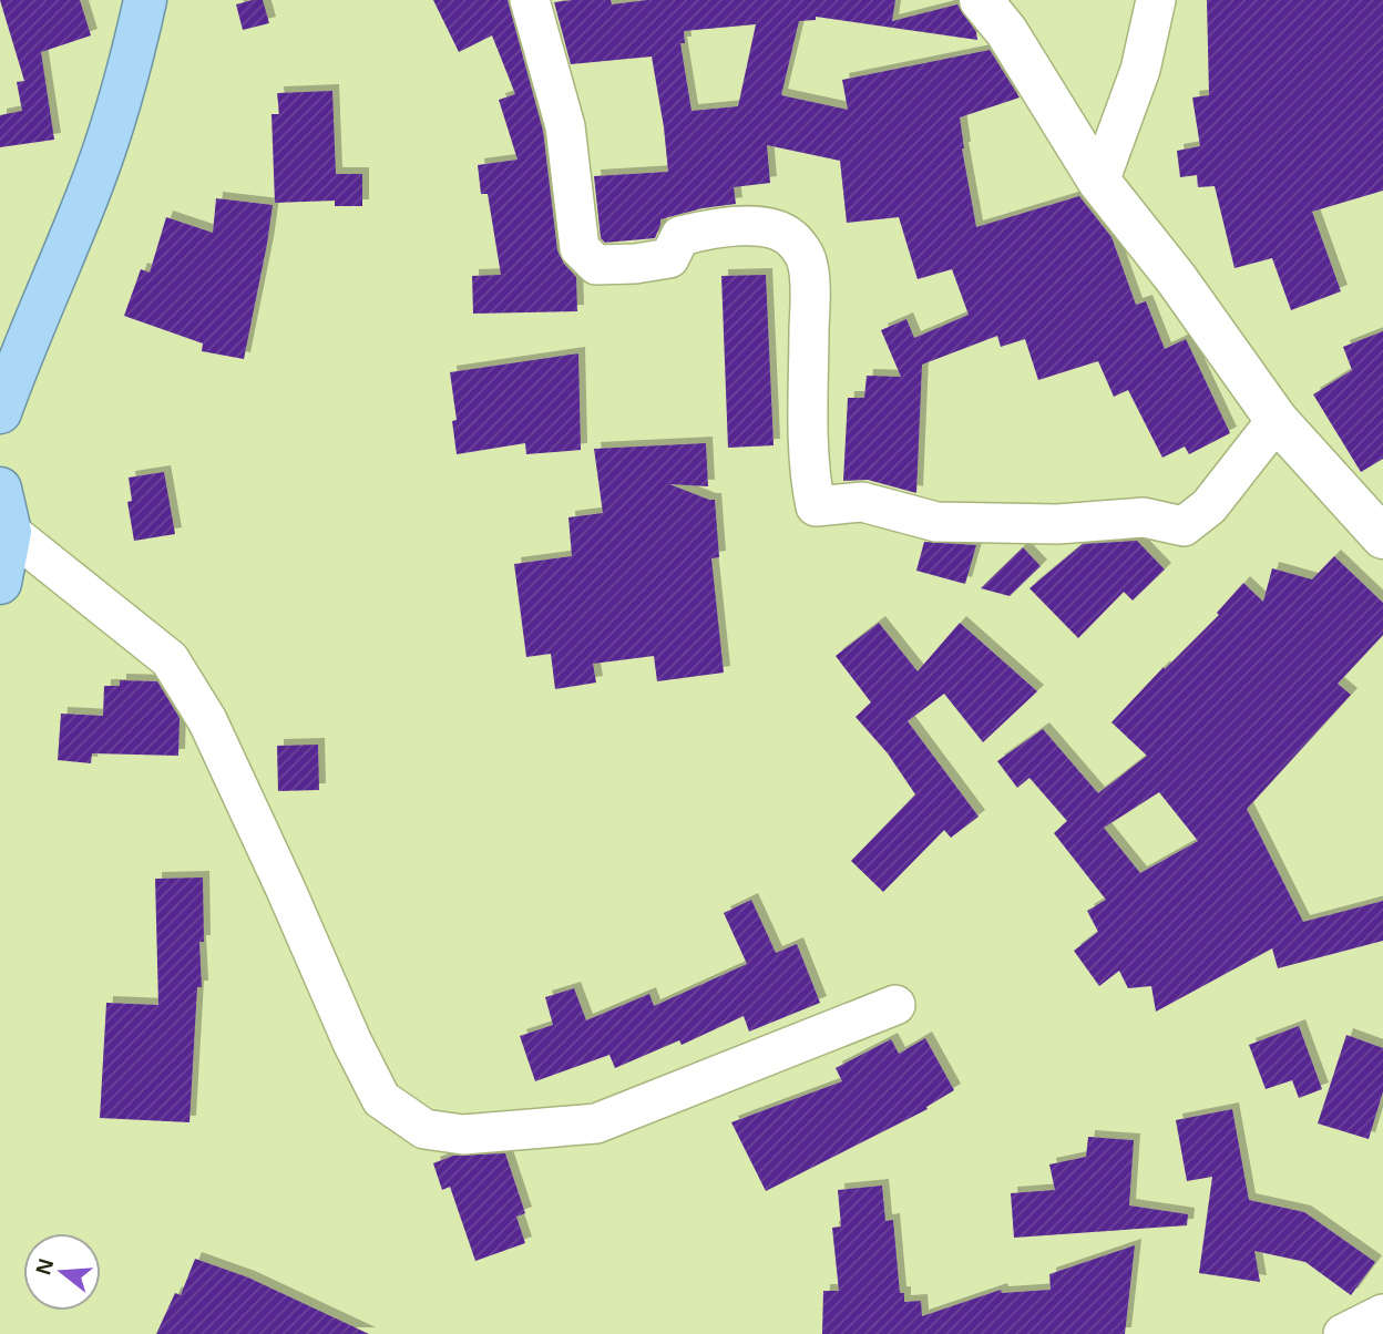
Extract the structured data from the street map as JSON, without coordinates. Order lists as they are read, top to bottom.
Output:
{
  "north": "left"
}
